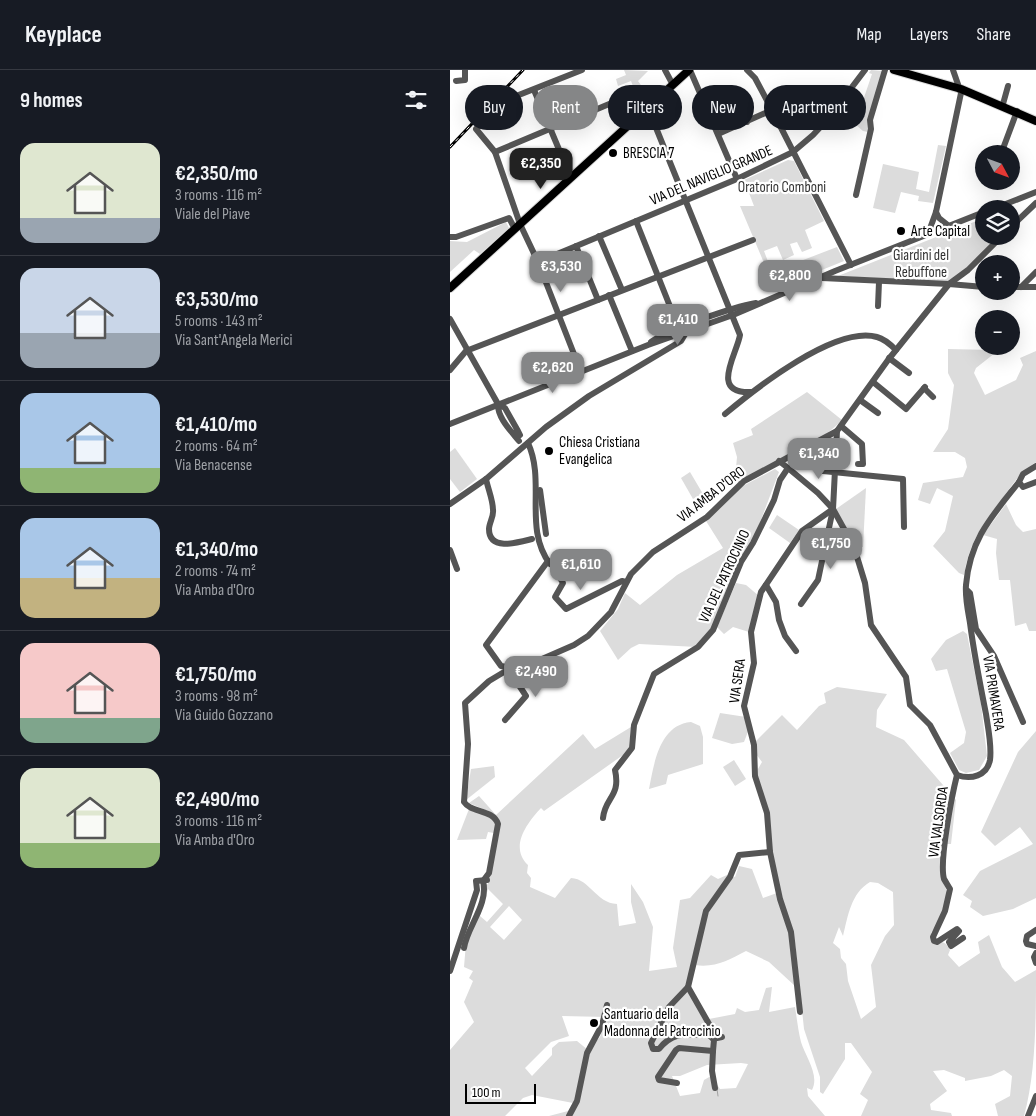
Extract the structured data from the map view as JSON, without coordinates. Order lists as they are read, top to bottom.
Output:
{
  "streets": {
    "street": [
      "VIA DEL NAVIGLIO GRANDE",
      "VIA AMBA D'ORO",
      "VIA DEL PATROCINIO",
      "VIA SERA",
      "VIA PRIMAVERA",
      "VIA VALSORDA"
    ]
  },
  "crossings": [
    ["VIA DEL PATROCINIO", "VIA VALSORDA"],
    ["VIA SERA", "VIA VALSORDA"],
    ["VIA PRIMAVERA", "VIA VALSORDA"]
  ],
  "parks": ["Oratorio Comboni", "Giardini del Rebuffone"],
  "places": [
    "BRESCIA 7",
    "Arte Capital",
    "Chiesa Cristiana Evangelica",
    "Santuario della Madonna del Patrocinio"
  ],
  "scale_bar": "100 m",
  "north": "bottom right",
  "page": {
    "header": "Keyplace",
    "nav": ["Map", "Layers", "Share"],
    "heading": "9 homes",
    "chip": [
      "Buy",
      "Rent",
      "Filters",
      "New",
      "Apartment"
    ],
    "list": [
      {
        "name": "€2,350/mo",
        "note": "3 rooms · 116 m² · Viale del Piave"
      },
      {
        "name": "€3,530/mo",
        "note": "5 rooms · 143 m² · Via Sant'Angela Merici"
      },
      {
        "name": "€1,410/mo",
        "note": "2 rooms · 64 m² · Via Benacense"
      },
      {
        "name": "€1,340/mo",
        "note": "2 rooms · 74 m² · Via Amba d'Oro"
      },
      {
        "name": "€1,750/mo",
        "note": "3 rooms · 98 m² · Via Guido Gozzano"
      },
      {
        "name": "€2,490/mo",
        "note": "3 rooms · 116 m² · Via Amba d'Oro"
      }
    ],
    "map_buttons": ["+", "−"],
    "price": [
      "€2,350",
      "€3,530",
      "€2,800",
      "€1,410",
      "€2,620",
      "€1,340",
      "€1,750",
      "€1,610",
      "€2,490"
    ],
    "scale": "100 m"
  }
}
